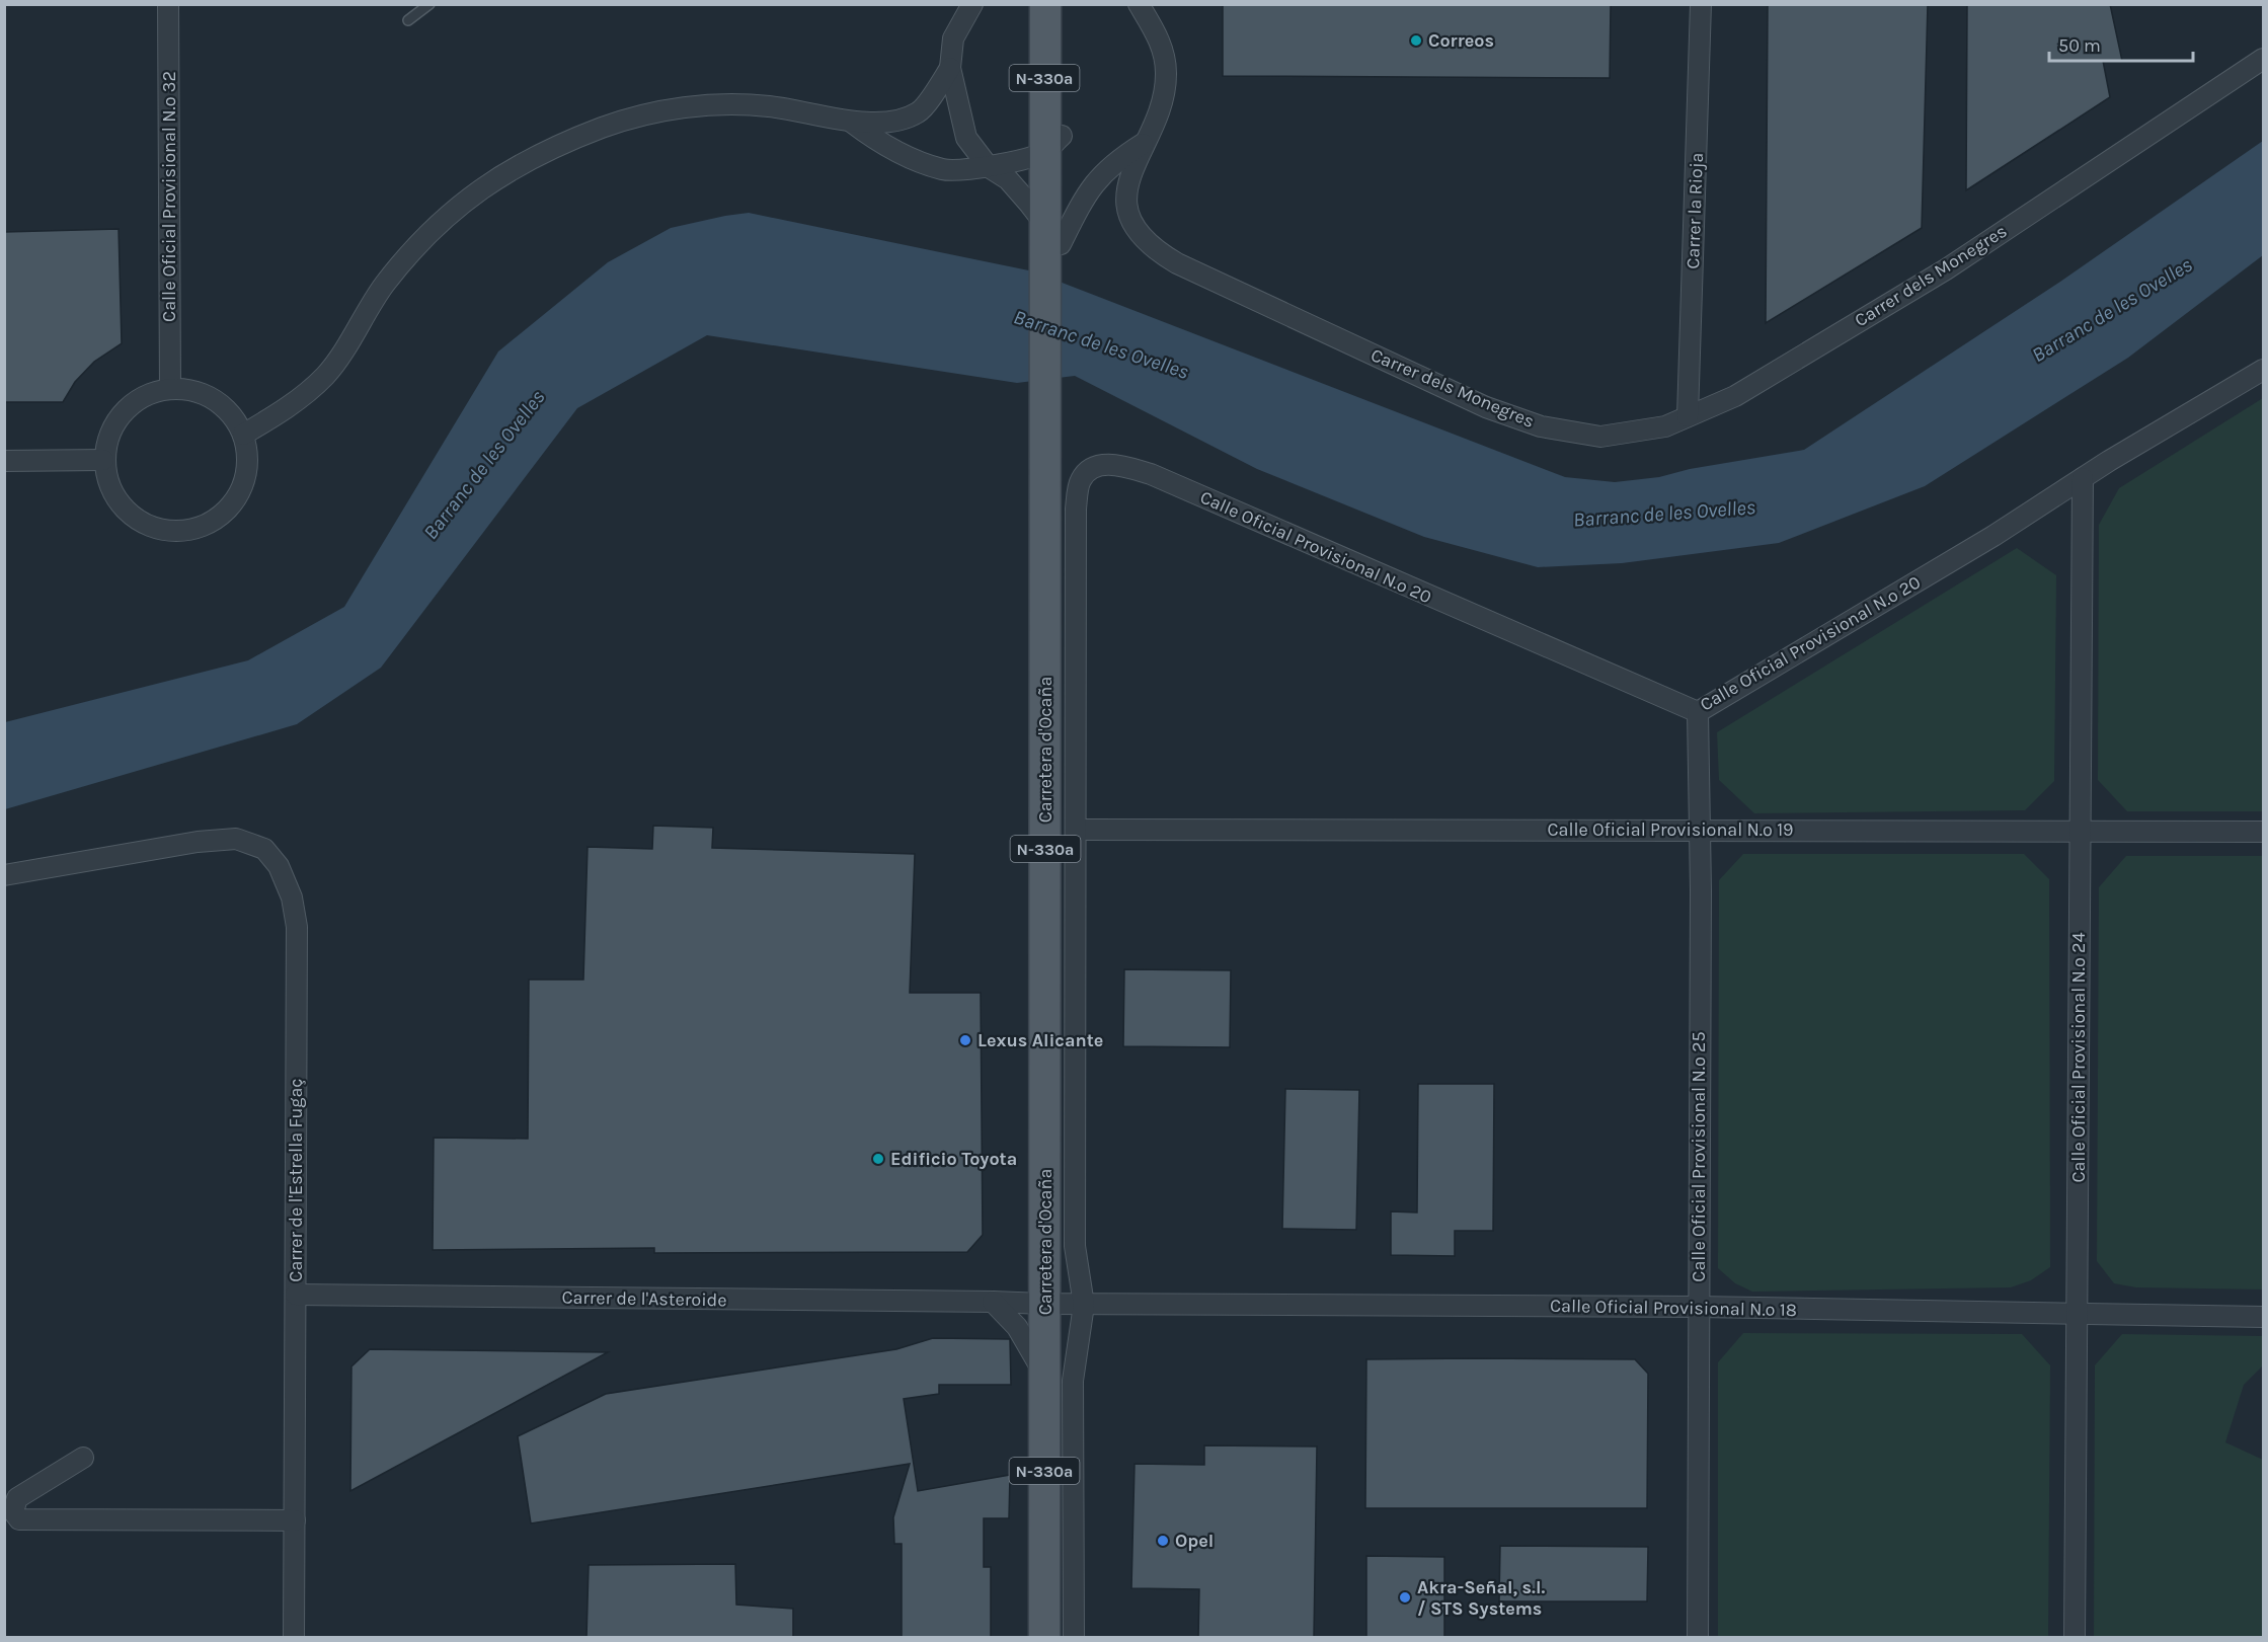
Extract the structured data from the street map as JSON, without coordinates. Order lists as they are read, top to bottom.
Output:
{
  "streets": {
    "main road": ["N-330a", "Carretera d'Ocaña"],
    "street": [
      "Calle Oficial Provisional N.º 32",
      "Carrer la Rioja",
      "Carrer dels Monegres",
      "Calle Oficial Provisional N.º 20",
      "Calle Oficial Provisional N.º 19",
      "Calle Oficial Provisional N.º 24",
      "Calle Oficial Provisional N.º 25",
      "Carrer de l'Estrella Fugaç",
      "Carrer de l'Asteroide",
      "Calle Oficial Provisional N.º 18"
    ]
  },
  "crossings": [
    ["Carrer la Rioja", "Carrer dels Monegres"],
    ["Carrer dels Monegres", "Carretera d'Ocaña"],
    ["Calle Oficial Provisional N.º 20", "Carretera d'Ocaña"],
    ["Calle Oficial Provisional N.º 20", "Calle Oficial Provisional N.º 24"],
    ["Calle Oficial Provisional N.º 20", "Calle Oficial Provisional N.º 25"],
    ["Carretera d'Ocaña", "Calle Oficial Provisional N.º 19"],
    ["Carretera d'Ocaña", "Carrer de l'Asteroide"],
    ["Carretera d'Ocaña", "Calle Oficial Provisional N.º 18"],
    ["Calle Oficial Provisional N.º 19", "Calle Oficial Provisional N.º 24"],
    ["Calle Oficial Provisional N.º 19", "Calle Oficial Provisional N.º 25"],
    ["Calle Oficial Provisional N.º 24", "Calle Oficial Provisional N.º 18"],
    ["Calle Oficial Provisional N.º 25", "Calle Oficial Provisional N.º 18"],
    ["Carrer de l'Estrella Fugaç", "Carrer de l'Asteroide"],
    ["Carrer de l'Asteroide", "Calle Oficial Provisional N.º 18"]
  ],
  "water": ["Barranc de les Ovelles"],
  "places": [
    "Correos",
    "Lexus Alicante",
    "Edificio Toyota",
    "Opel",
    "Akra-Señal, s.l. / STS Systems"
  ],
  "scale_bar": "50 m"
}
